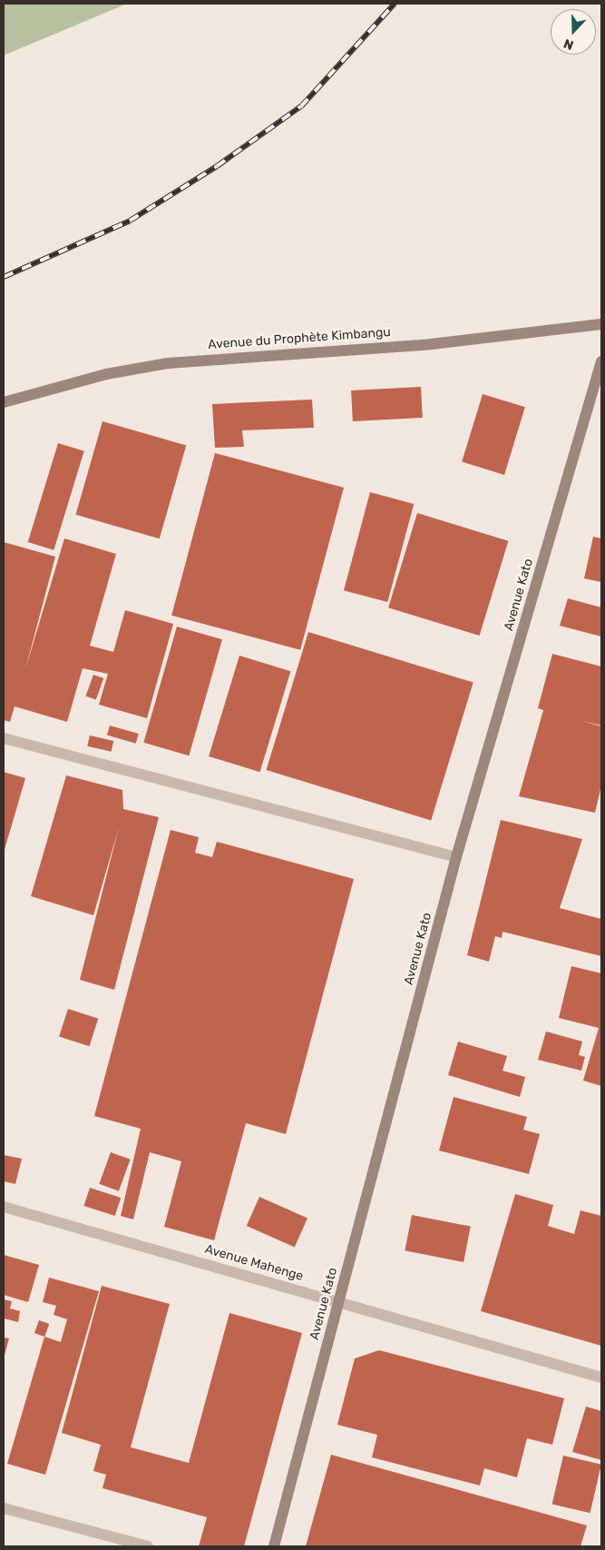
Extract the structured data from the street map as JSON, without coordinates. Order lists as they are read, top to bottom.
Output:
{
  "streets": {
    "street": ["Avenue du Prophète Kimbangu", "Avenue Kato", "Avenue Mahenge"]
  },
  "crossings": [
    ["Avenue Kato", "Avenue Mahenge"]
  ],
  "north": "bottom"
}
